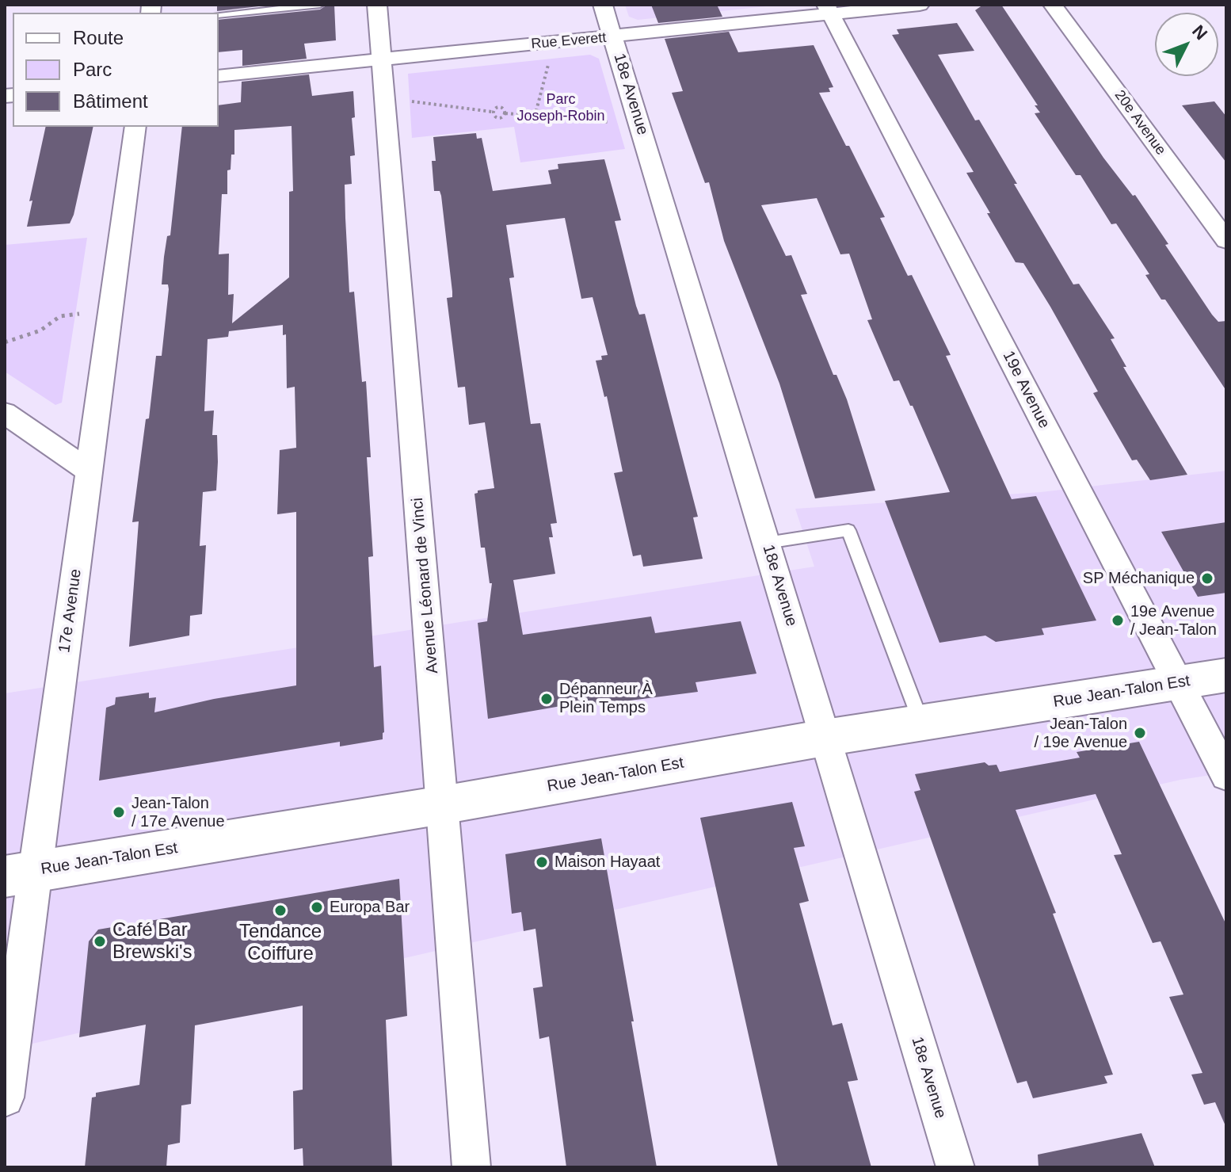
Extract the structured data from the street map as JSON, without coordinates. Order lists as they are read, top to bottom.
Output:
{
  "streets": {
    "main road": ["Rue Jean-Talon Est"],
    "street": [
      "Rue Everett",
      "18e Avenue",
      "20e Avenue",
      "19e Avenue",
      "Avenue Léonard de Vinci",
      "17e Avenue"
    ]
  },
  "crossings": [
    ["Rue Everett", "18e Avenue"],
    ["Rue Everett", "19e Avenue"],
    ["Rue Everett", "Avenue Léonard de Vinci"],
    ["18e Avenue", "Rue Jean-Talon Est"],
    ["19e Avenue", "Rue Jean-Talon Est"],
    ["Avenue Léonard de Vinci", "Rue Jean-Talon Est"],
    ["17e Avenue", "Rue Jean-Talon Est"]
  ],
  "parks": ["Parc Joseph-Robin"],
  "places": [
    "SP Méchanique",
    "19e Avenue / Jean-Talon",
    "Dépanneur À Plein Temps",
    "Jean-Talon / 19e Avenue",
    "Jean-Talon / 17e Avenue",
    "Maison Hayaat",
    "Europa Bar",
    "Tendance Coiffure",
    "Café Bar Brewski's"
  ],
  "legend": ["Route", "Parc", "Bâtiment"],
  "north": "top right"
}
